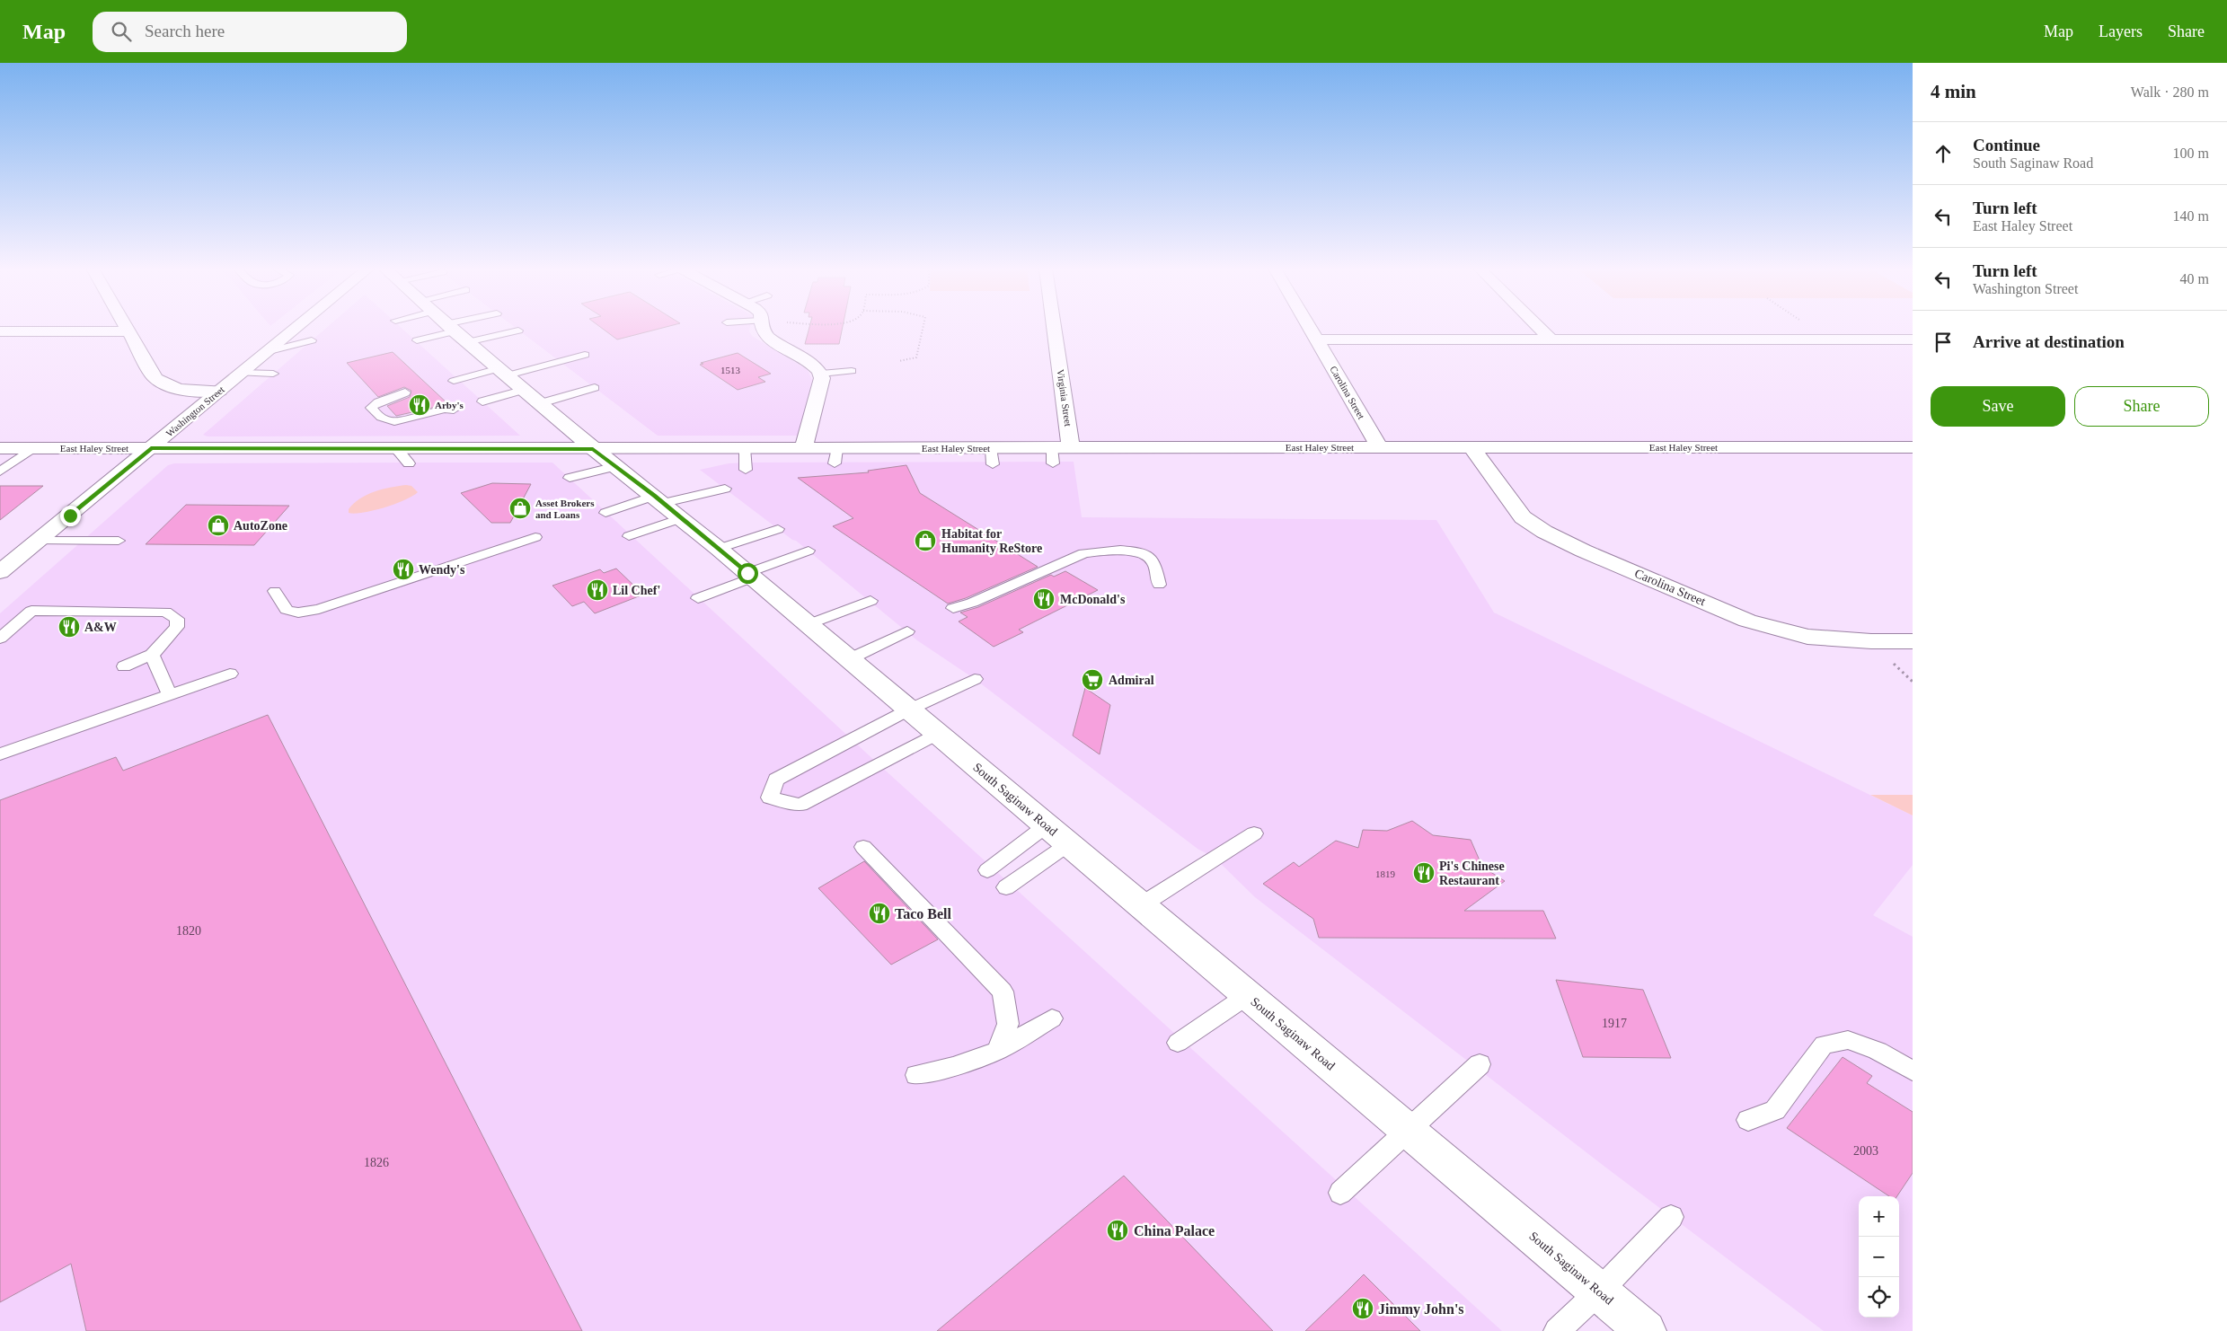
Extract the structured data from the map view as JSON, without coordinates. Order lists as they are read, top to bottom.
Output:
{
  "streets": {
    "street": [
      "Carolina Street",
      "Virginia Street",
      "Washington Street",
      "East Haley Street",
      "South Saginaw Road"
    ]
  },
  "crossings": [
    ["Carolina Street", "East Haley Street"],
    ["Virginia Street", "East Haley Street"],
    ["Washington Street", "East Haley Street"],
    ["East Haley Street", "South Saginaw Road"]
  ],
  "places": {
    "restaurant": [
      "Arby's",
      "Wendy's",
      "Lil Chef'",
      "McDonald's",
      "A&W",
      "Pi's Chinese Restaurant",
      "Taco Bell",
      "China Palace",
      "Jimmy John's"
    ],
    "shop": ["Asset Brokers and Loans", "AutoZone", "Habitat for Humanity ReStore"],
    "supermarket": ["Admiral"]
  },
  "house_numbers": [
    "1513",
    "1819",
    "1820",
    "1917",
    "2003",
    "1826"
  ],
  "page": {
    "header": "Map",
    "search": "Search here",
    "nav": ["Map", "Layers", "Share"],
    "heading": ["4 min", "Walk · 280 m"],
    "list": [
      ["Continue", "South Saginaw Road", "100 m"],
      ["Turn left", "East Haley Street", "140 m"],
      ["Turn left", "Washington Street", "40 m"],
      "Arrive at destination"
    ],
    "buttons": ["Save", "Share"],
    "map_buttons": ["+", "−"]
  }
}
